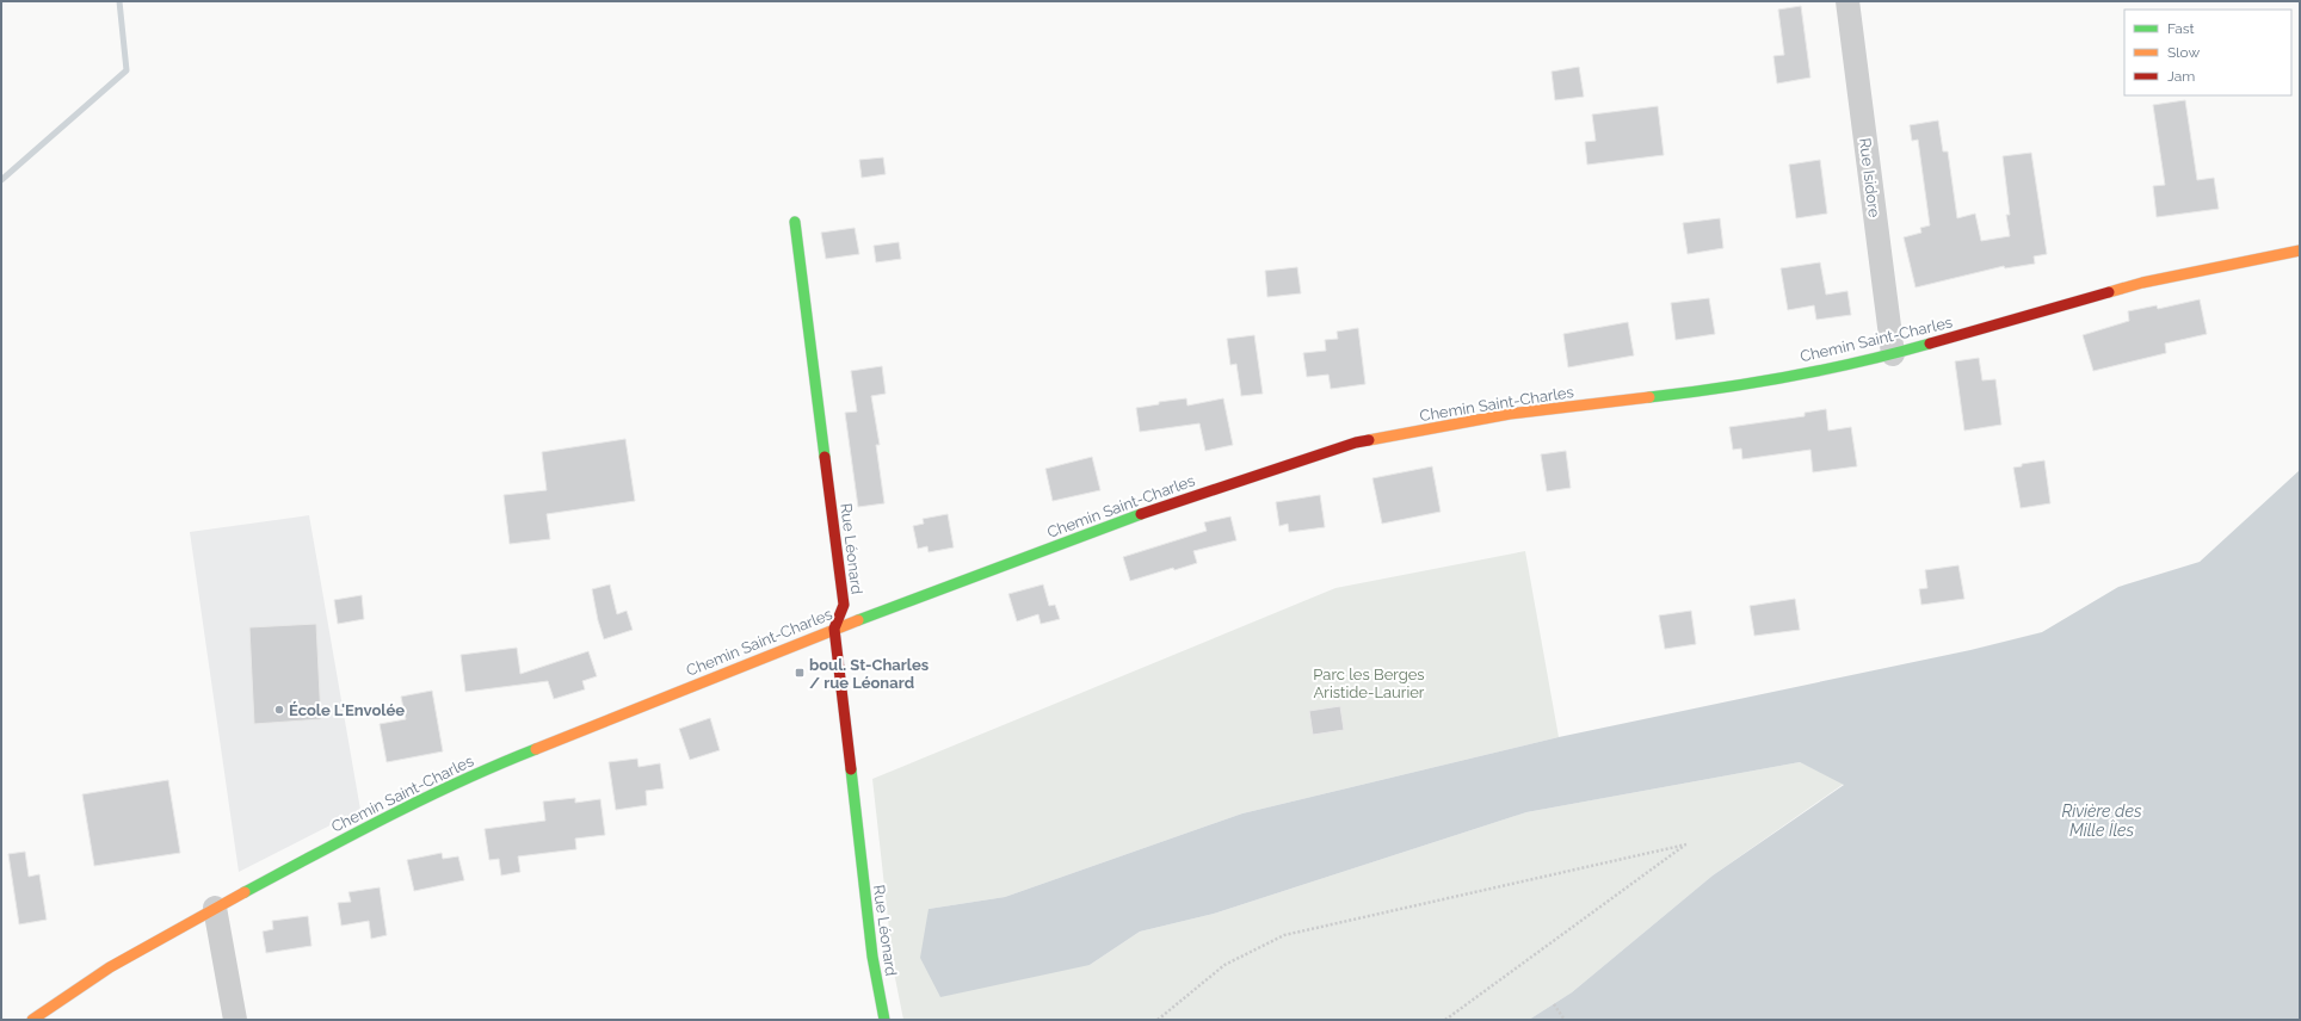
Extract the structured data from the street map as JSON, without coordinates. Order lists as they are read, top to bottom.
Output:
{
  "streets": {
    "main road": ["Chemin Saint-Charles", "Rue Léonard"],
    "street": ["Rue Isidore"]
  },
  "crossings": [
    ["Rue Isidore", "Chemin Saint-Charles"],
    ["Chemin Saint-Charles", "Rue Léonard"]
  ],
  "water": ["Rivière des Mille Îles"],
  "parks": ["Parc les Berges Aristide-Laurier"],
  "places": {
    "transit": ["boul. St-Charles / rue Léonard"],
    "other": ["École L'Envolée"]
  },
  "legend": ["Fast", "Slow", "Jam"]
}
